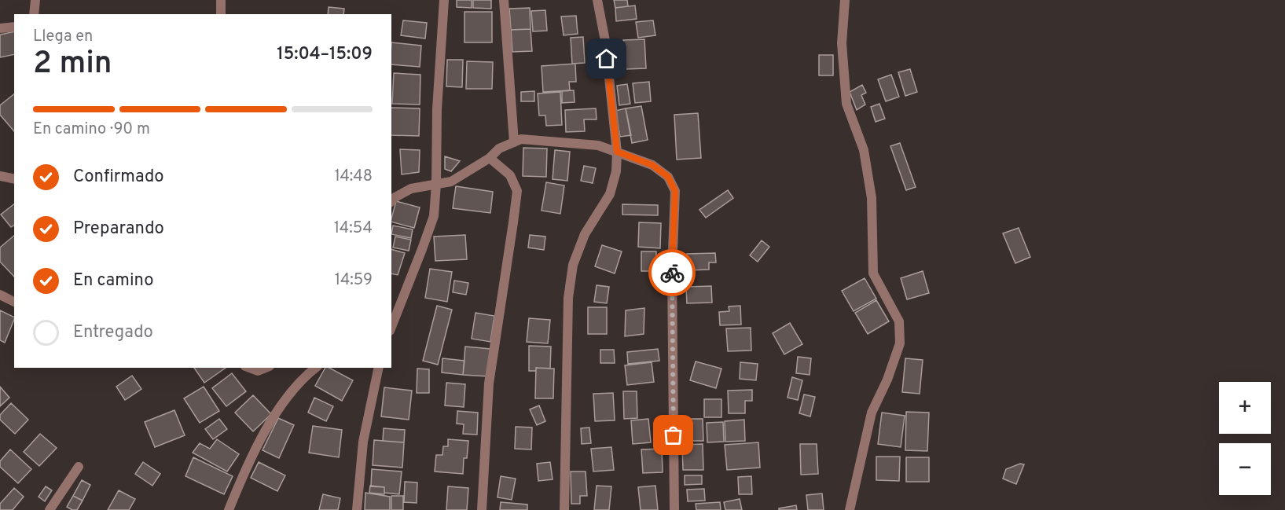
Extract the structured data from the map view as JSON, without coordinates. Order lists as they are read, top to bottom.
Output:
{
  "page": {
    "heading": ["2 min", "Llega en", "15:04–15:09"],
    "bar": "En camino · 90 m",
    "list": [
      ["Confirmado", "14:48"],
      ["Preparando", "14:54"],
      ["En camino", "14:59"],
      "Entregado"
    ],
    "map_buttons": ["+", "−"]
  }
}
